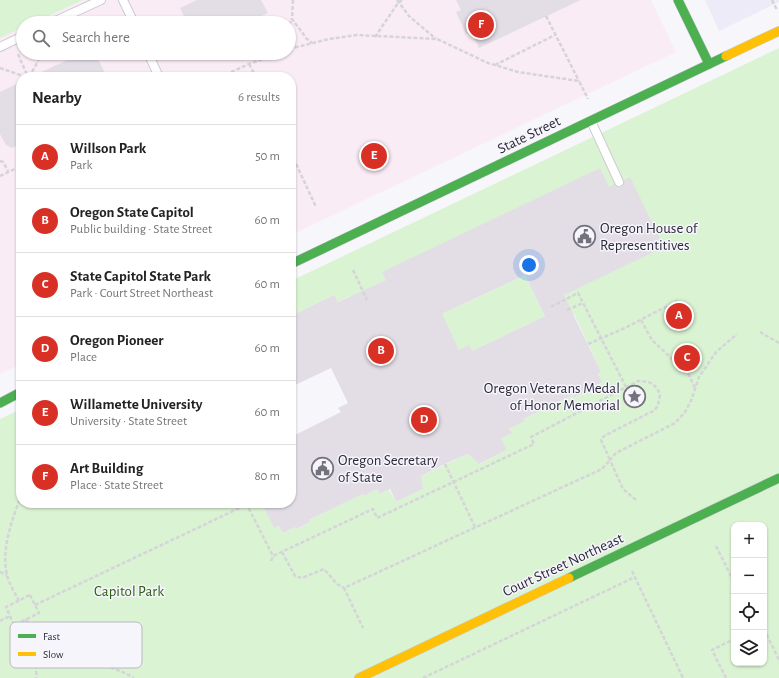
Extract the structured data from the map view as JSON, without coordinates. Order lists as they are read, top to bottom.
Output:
{
  "streets": {
    "main road": ["State Street", "Court Street Northeast"]
  },
  "parks": ["Capitol Park"],
  "places": {
    "public building": ["Oregon House of Representitives", "Oregon Secretary of State"],
    "place": ["Oregon Veterans Medal of Honor Memorial"]
  },
  "legend": ["Fast", "Slow"],
  "page": {
    "pins": [
      "F",
      "E",
      "A",
      "B",
      "C",
      "D"
    ],
    "search": "Search here",
    "heading": ["Nearby", "6 results"],
    "list": [
      {
        "mark": "A",
        "name": "Willson Park",
        "note": "Park",
        "value": "50 m"
      },
      {
        "mark": "B",
        "name": "Oregon State Capitol",
        "note": "Public building · State Street",
        "value": "60 m"
      },
      {
        "mark": "C",
        "name": "State Capitol State Park",
        "note": "Park · Court Street Northeast",
        "value": "60 m"
      },
      {
        "mark": "D",
        "name": "Oregon Pioneer",
        "note": "Place",
        "value": "60 m"
      },
      {
        "mark": "E",
        "name": "Willamette University",
        "note": "University · State Street",
        "value": "60 m"
      },
      {
        "mark": "F",
        "name": "Art Building",
        "note": "Place · State Street",
        "value": "80 m"
      }
    ],
    "map_buttons": ["+", "−"]
  }
}
